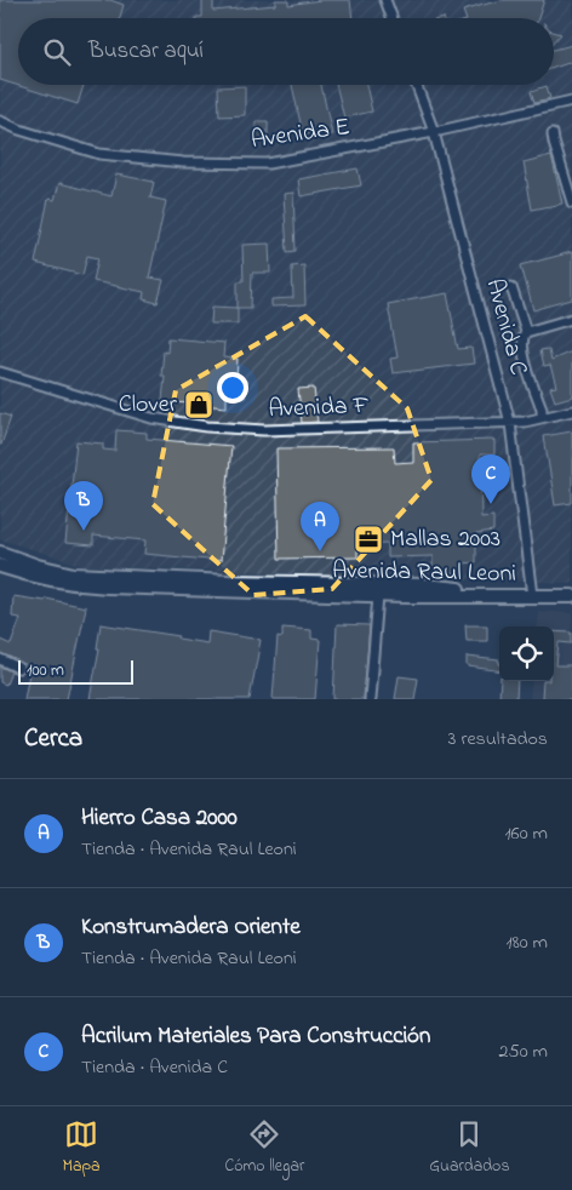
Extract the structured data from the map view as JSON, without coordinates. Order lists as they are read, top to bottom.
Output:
{
  "streets": {
    "main road": ["Avenida Raul Leoni"],
    "street": ["Avenida E", "Avenida C", "Avenida F"]
  },
  "crossings": [
    ["Avenida E", "Avenida C"],
    ["Avenida C", "Avenida F"],
    ["Avenida C", "Avenida Raul Leoni"]
  ],
  "places": {
    "shop": ["Clover"],
    "office": ["Mallas 2003"]
  },
  "scale_bar": "100 m",
  "page": {
    "search": "Buscar aquí",
    "pins": ["C", "B", "A"],
    "scale": "100 m",
    "heading": ["Cerca", "3 resultados"],
    "list": [
      {
        "mark": "A",
        "name": "Hierro Casa 2000",
        "note": "Tienda · Avenida Raul Leoni",
        "value": "160 m"
      },
      {
        "mark": "B",
        "name": "Konstrumadera Oriente",
        "note": "Tienda · Avenida Raul Leoni",
        "value": "180 m"
      },
      {
        "mark": "C",
        "name": "Acrilum Materiales Para Construcción",
        "note": "Tienda · Avenida C",
        "value": "250 m"
      }
    ],
    "nav": ["Mapa", "Cómo llegar", "Guardados"]
  }
}
